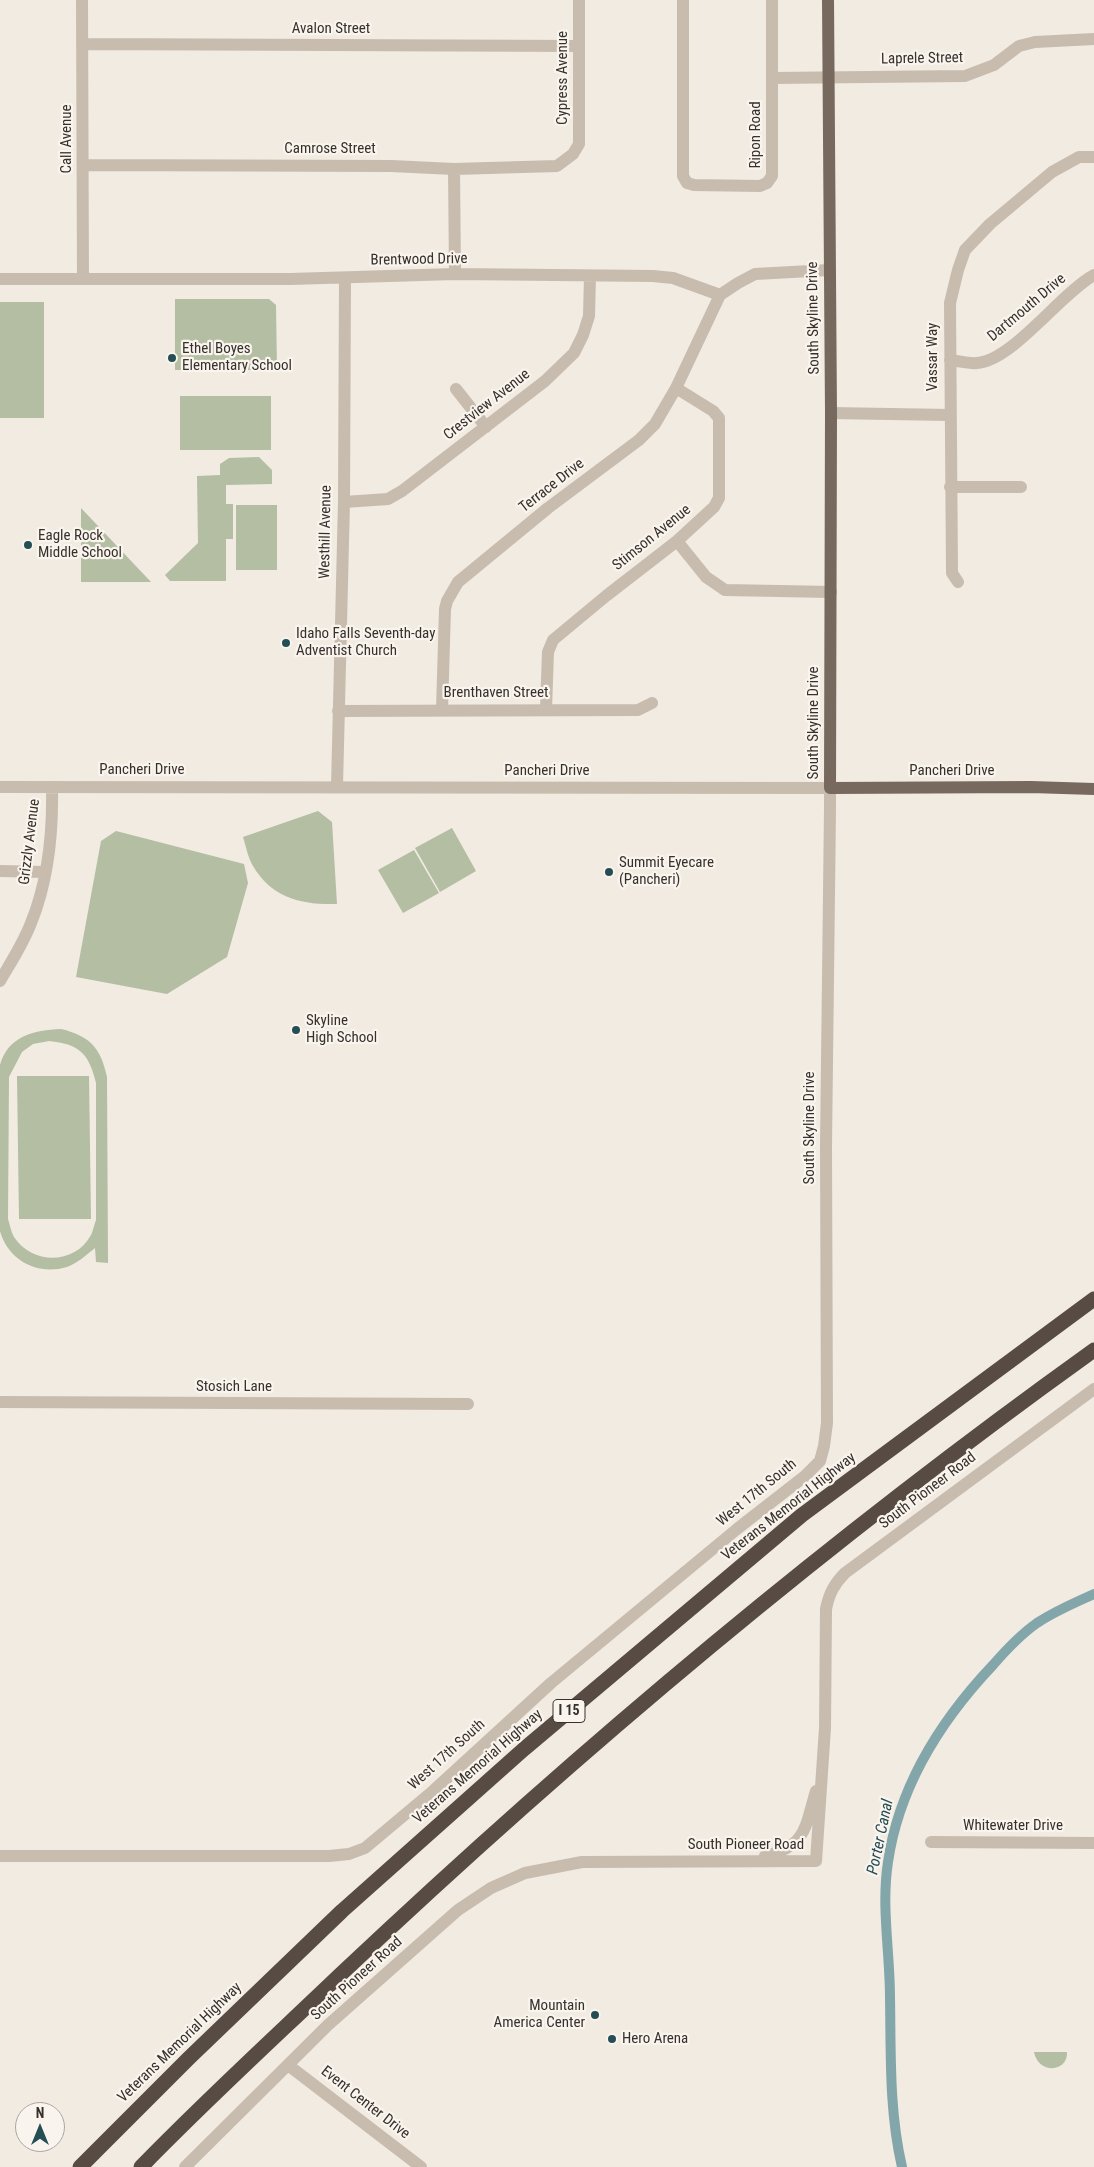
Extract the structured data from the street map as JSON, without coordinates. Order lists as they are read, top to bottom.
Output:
{
  "streets": {
    "highway": ["Veterans Memorial Highway", "I 15"],
    "main road": ["South Skyline Drive", "Pancheri Drive"],
    "street": [
      "Avalon Street",
      "Laprele Street",
      "Cypress Avenue",
      "Ripon Road",
      "Call Avenue",
      "Camrose Street",
      "Brentwood Drive",
      "Dartmouth Drive",
      "Vassar Way",
      "Crestview Avenue",
      "Terrace Drive",
      "Westhill Avenue",
      "Stimson Avenue",
      "Brenthaven Street",
      "Grizzly Avenue",
      "Stosich Lane",
      "South Pioneer Road",
      "West 17th South",
      "Whitewater Drive",
      "Event Center Drive"
    ]
  },
  "crossings": [
    ["Avalon Street", "Cypress Avenue"],
    ["Avalon Street", "Call Avenue"],
    ["Laprele Street", "Ripon Road"],
    ["Laprele Street", "South Skyline Drive"],
    ["Cypress Avenue", "Camrose Street"],
    ["Call Avenue", "Camrose Street"],
    ["Call Avenue", "Brentwood Drive"],
    ["Brentwood Drive", "Crestview Avenue"],
    ["Brentwood Drive", "Terrace Drive"],
    ["Brentwood Drive", "Westhill Avenue"],
    ["Dartmouth Drive", "Vassar Way"],
    ["South Skyline Drive", "Pancheri Drive"],
    ["South Skyline Drive", "West 17th South"],
    ["Crestview Avenue", "Westhill Avenue"],
    ["Terrace Drive", "Stimson Avenue"],
    ["Terrace Drive", "Brenthaven Street"],
    ["Westhill Avenue", "Brenthaven Street"],
    ["Westhill Avenue", "Pancheri Drive"],
    ["Stimson Avenue", "Brenthaven Street"],
    ["Pancheri Drive", "Grizzly Avenue"],
    ["South Pioneer Road", "Event Center Drive"]
  ],
  "water": ["Porter Canal"],
  "places": [
    "Ethel Boyes Elementary School",
    "Eagle Rock Middle School",
    "Idaho Falls Seventh-day Adventist Church",
    "Summit Eyecare (Pancheri)",
    "Skyline High School",
    "Mountain America Center",
    "Hero Arena"
  ],
  "north": "top"
}
